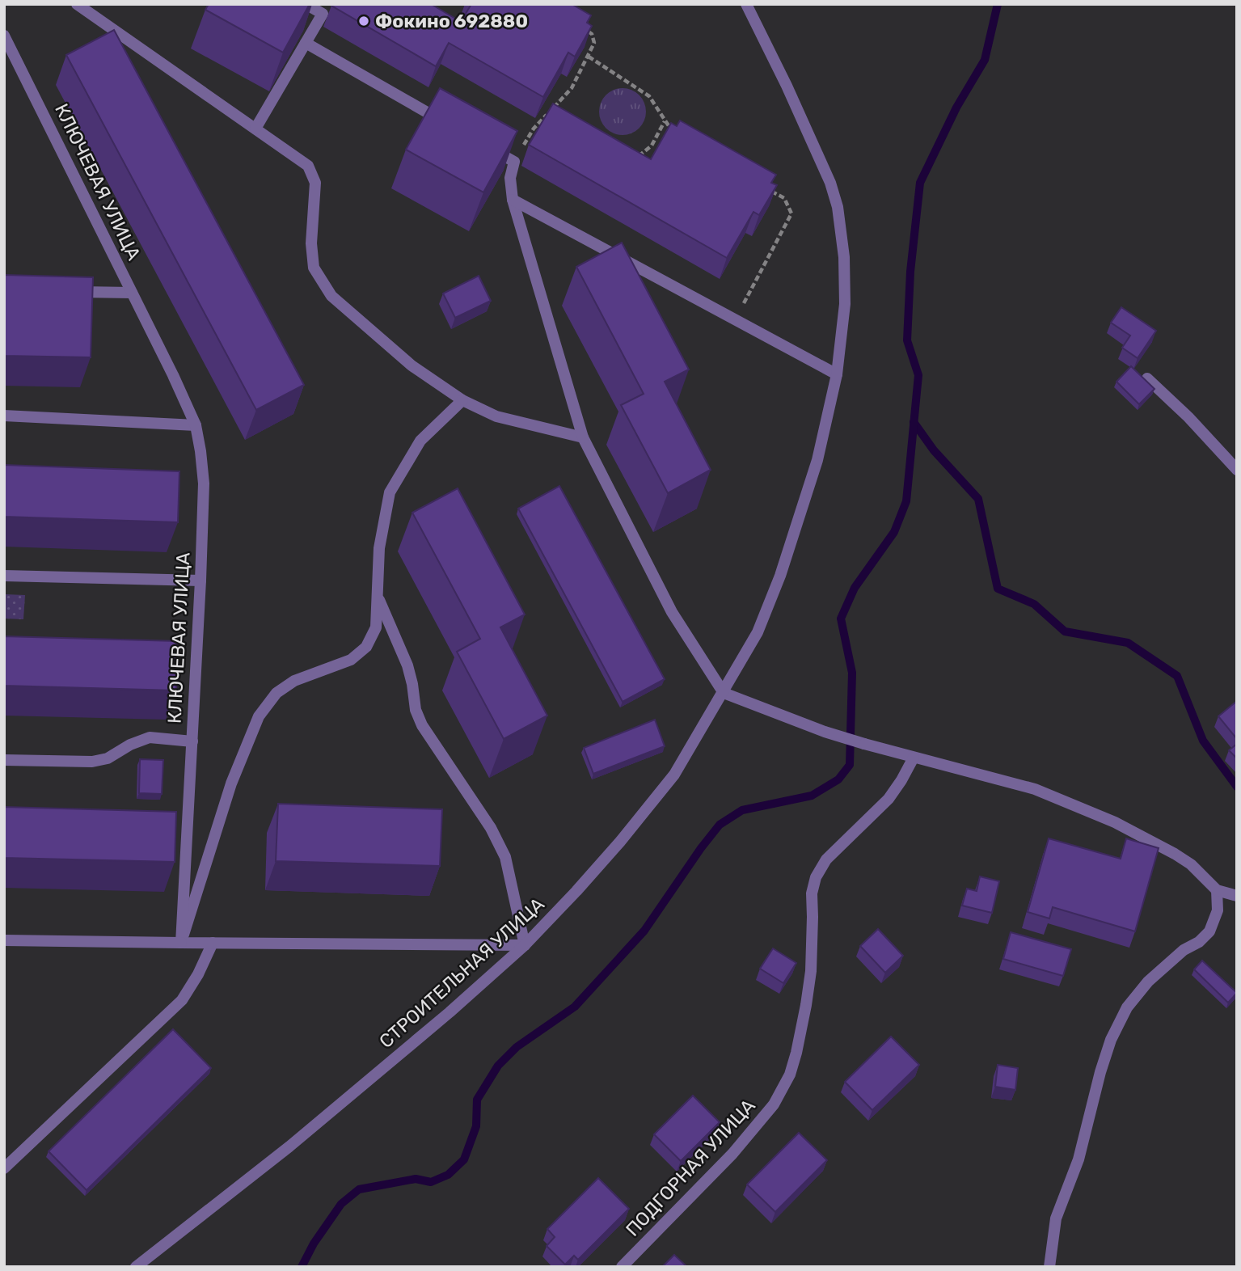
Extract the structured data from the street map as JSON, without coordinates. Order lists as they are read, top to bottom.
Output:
{
  "streets": {
    "street": ["КЛЮЧЕВАЯ УЛИЦА", "СТРОИТЕЛЬНАЯ УЛИЦА", "ПОДГОРНАЯ УЛИЦА"]
  },
  "places": ["Фокино 692880"]
}
